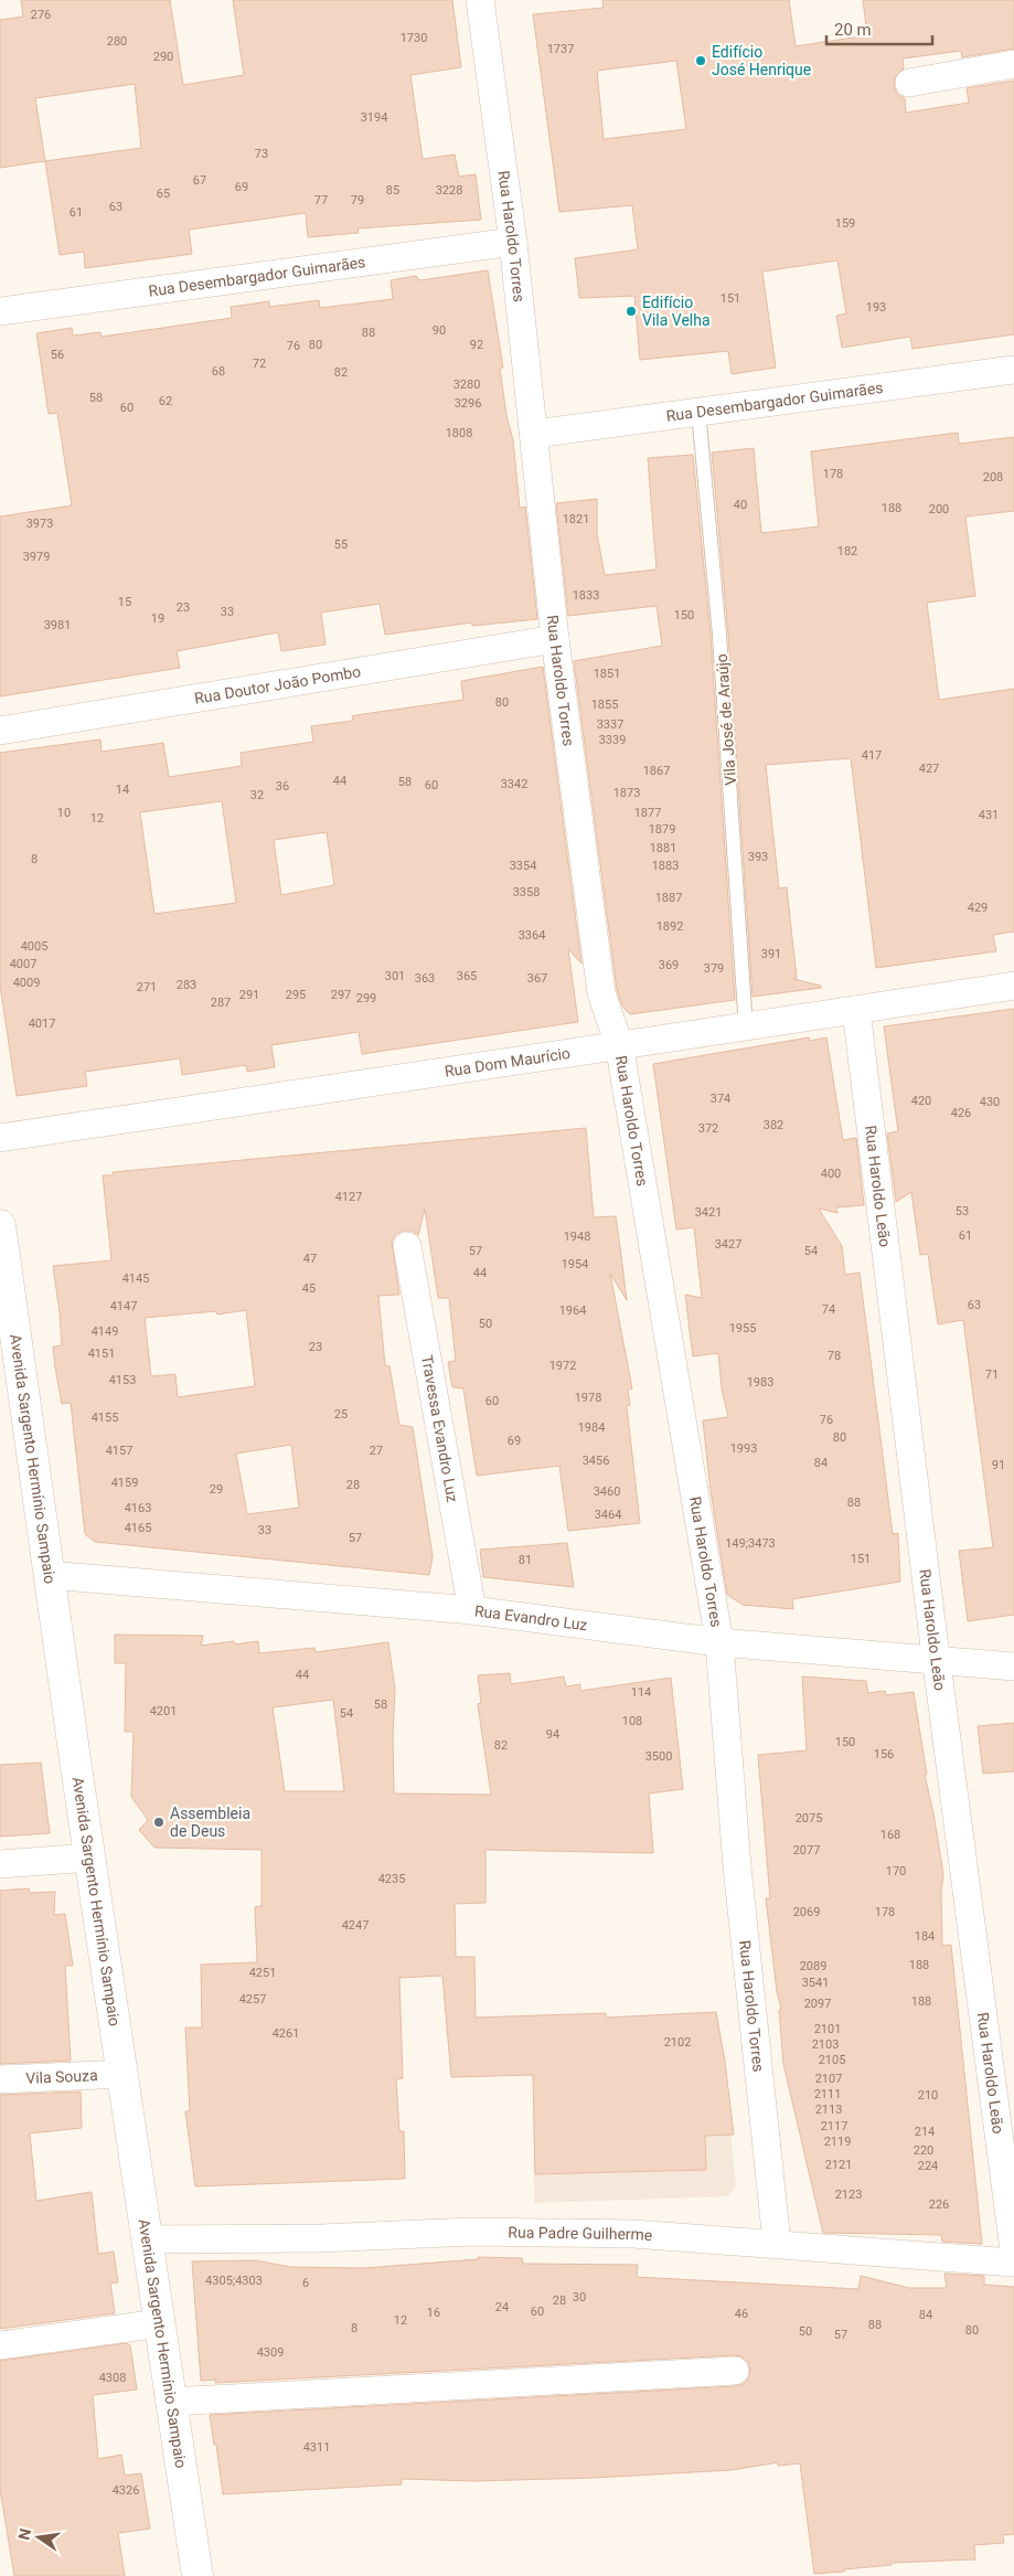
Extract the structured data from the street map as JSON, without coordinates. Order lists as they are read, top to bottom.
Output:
{
  "streets": {
    "main road": ["Avenida Sargento Hermínio Sampaio"],
    "street": [
      "Rua Haroldo Torres",
      "Rua Desembargador Guimarães",
      "Rua Doutor João Pombo",
      "Rua Dom Maurício",
      "Rua Haroldo Leão",
      "Travessa Evandro Luz",
      "Rua Evandro Luz",
      "Vila Souza",
      "Rua Padre Guilherme"
    ],
    "lane": ["Vila José de Araújo"]
  },
  "crossings": [
    ["Rua Haroldo Torres", "Rua Desembargador Guimarães"],
    ["Rua Haroldo Torres", "Rua Doutor João Pombo"],
    ["Rua Haroldo Torres", "Rua Dom Maurício"],
    ["Rua Haroldo Torres", "Rua Evandro Luz"],
    ["Rua Haroldo Torres", "Rua Padre Guilherme"],
    ["Rua Desembargador Guimarães", "Vila José de Araújo"],
    ["Vila José de Araújo", "Rua Dom Maurício"],
    ["Rua Dom Maurício", "Rua Haroldo Leão"],
    ["Rua Haroldo Leão", "Rua Evandro Luz"],
    ["Travessa Evandro Luz", "Rua Evandro Luz"],
    ["Avenida Sargento Hermínio Sampaio", "Rua Evandro Luz"],
    ["Avenida Sargento Hermínio Sampaio", "Vila Souza"],
    ["Avenida Sargento Hermínio Sampaio", "Rua Padre Guilherme"]
  ],
  "places": ["Edifício José Henrique", "Edifício Vila Velha", "Assembleia de Deus"],
  "house_numbers": [
    "276",
    "1730",
    "280",
    "1737",
    "290",
    "3194",
    "73",
    "67",
    "69",
    "85",
    "3228",
    "65",
    "77",
    "79",
    "63",
    "61",
    "159",
    "151",
    "193",
    "90",
    "88",
    "80",
    "92",
    "76",
    "56",
    "72",
    "68",
    "82",
    "3280",
    "58",
    "62",
    "3296",
    "60",
    "1808",
    "178",
    "208",
    "40",
    "188",
    "200",
    "1821",
    "3973",
    "55",
    "182",
    "3979",
    "1833",
    "15",
    "23",
    "33",
    "150",
    "19",
    "3981",
    "1851",
    "80",
    "1855",
    "3337",
    "3339",
    "417",
    "427",
    "1867",
    "44",
    "58",
    "3342",
    "60",
    "36",
    "14",
    "1873",
    "32",
    "10",
    "1877",
    "431",
    "12",
    "1879",
    "1881",
    "393",
    "8",
    "3354",
    "1883",
    "3358",
    "1887",
    "429",
    "1892",
    "3364",
    "4005",
    "391",
    "4007",
    "369",
    "379",
    "301",
    "365",
    "363",
    "367",
    "4009",
    "283",
    "271",
    "291",
    "295",
    "297",
    "299",
    "287",
    "4017",
    "374",
    "420",
    "430",
    "426",
    "382",
    "372",
    "400",
    "4127",
    "53",
    "3421",
    "61",
    "1948",
    "3427",
    "57",
    "54",
    "47",
    "1954",
    "44",
    "4145",
    "45",
    "63",
    "4147",
    "74",
    "1964",
    "50",
    "1955",
    "4149",
    "23",
    "4151",
    "78",
    "1972",
    "71",
    "4153",
    "1983",
    "1978",
    "60",
    "25",
    "4155",
    "76",
    "1984",
    "80",
    "69",
    "1993",
    "4157",
    "27",
    "3456",
    "84",
    "91",
    "4159",
    "28",
    "29",
    "3460",
    "88",
    "4163",
    "3464",
    "4165",
    "33",
    "57",
    "149;3473",
    "151",
    "81",
    "44",
    "114",
    "58",
    "4201",
    "54",
    "108",
    "94",
    "150",
    "82",
    "156",
    "3500",
    "2075",
    "168",
    "2077",
    "170",
    "4235",
    "2069",
    "178",
    "4247",
    "184",
    "188",
    "2089",
    "4251",
    "3541",
    "4257",
    "188",
    "2097",
    "2101",
    "4261",
    "2102",
    "2103",
    "2105",
    "2107",
    "2111",
    "210",
    "2113",
    "2117",
    "214",
    "2119",
    "220",
    "2121",
    "224",
    "2123",
    "226",
    "4305;4303",
    "6",
    "30",
    "28",
    "24",
    "60",
    "16",
    "46",
    "84",
    "12",
    "88",
    "8",
    "80",
    "50",
    "57",
    "4309",
    "4308",
    "4311",
    "4326"
  ],
  "scale_bar": "20 m",
  "north": "left"
}
